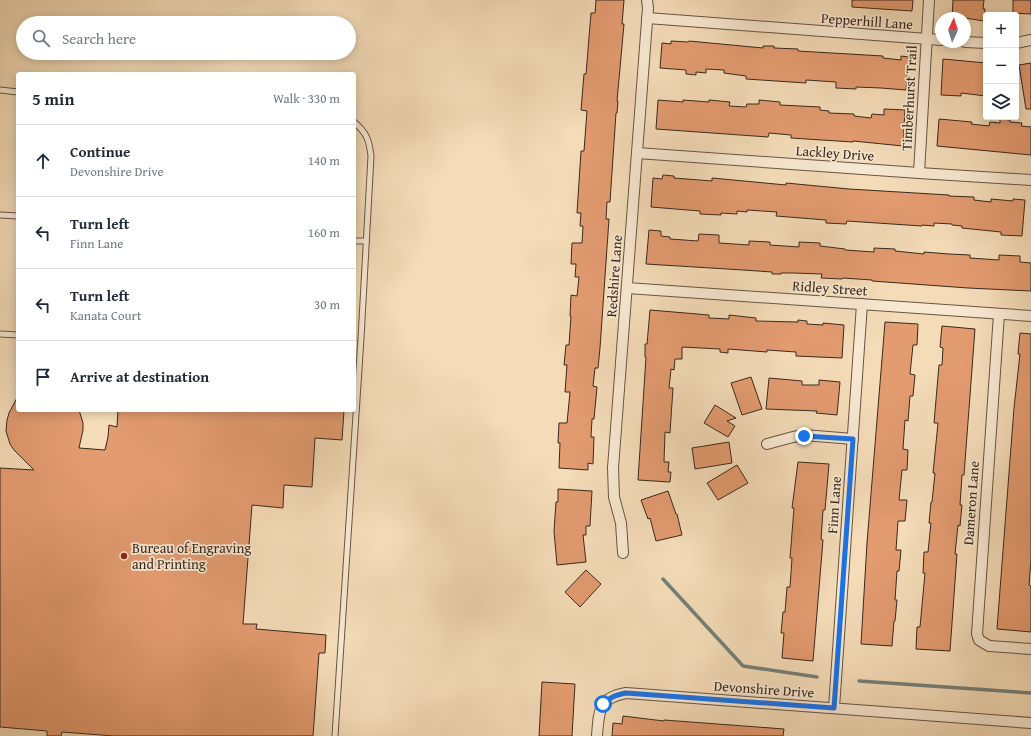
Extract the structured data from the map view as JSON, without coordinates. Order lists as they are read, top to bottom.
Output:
{
  "streets": {
    "street": [
      "Pepperhill Lane",
      "Timberhurst Trail",
      "Lackley Drive",
      "Redshire Lane",
      "Ridley Street",
      "Dameron Lane",
      "Finn Lane",
      "Devonshire Drive"
    ]
  },
  "crossings": [
    ["Pepperhill Lane", "Timberhurst Trail"],
    ["Pepperhill Lane", "Redshire Lane"],
    ["Timberhurst Trail", "Lackley Drive"],
    ["Lackley Drive", "Redshire Lane"],
    ["Redshire Lane", "Ridley Street"],
    ["Ridley Street", "Dameron Lane"],
    ["Ridley Street", "Finn Lane"],
    ["Finn Lane", "Devonshire Drive"]
  ],
  "places": ["Bureau of Engraving and Printing"],
  "north": "top",
  "page": {
    "map_buttons": ["+", "−"],
    "search": "Search here",
    "heading": ["5 min", "Walk · 330 m"],
    "list": [
      ["Continue", "Devonshire Drive", "140 m"],
      ["Turn left", "Finn Lane", "160 m"],
      ["Turn left", "Kanata Court", "30 m"],
      "Arrive at destination"
    ]
  }
}
